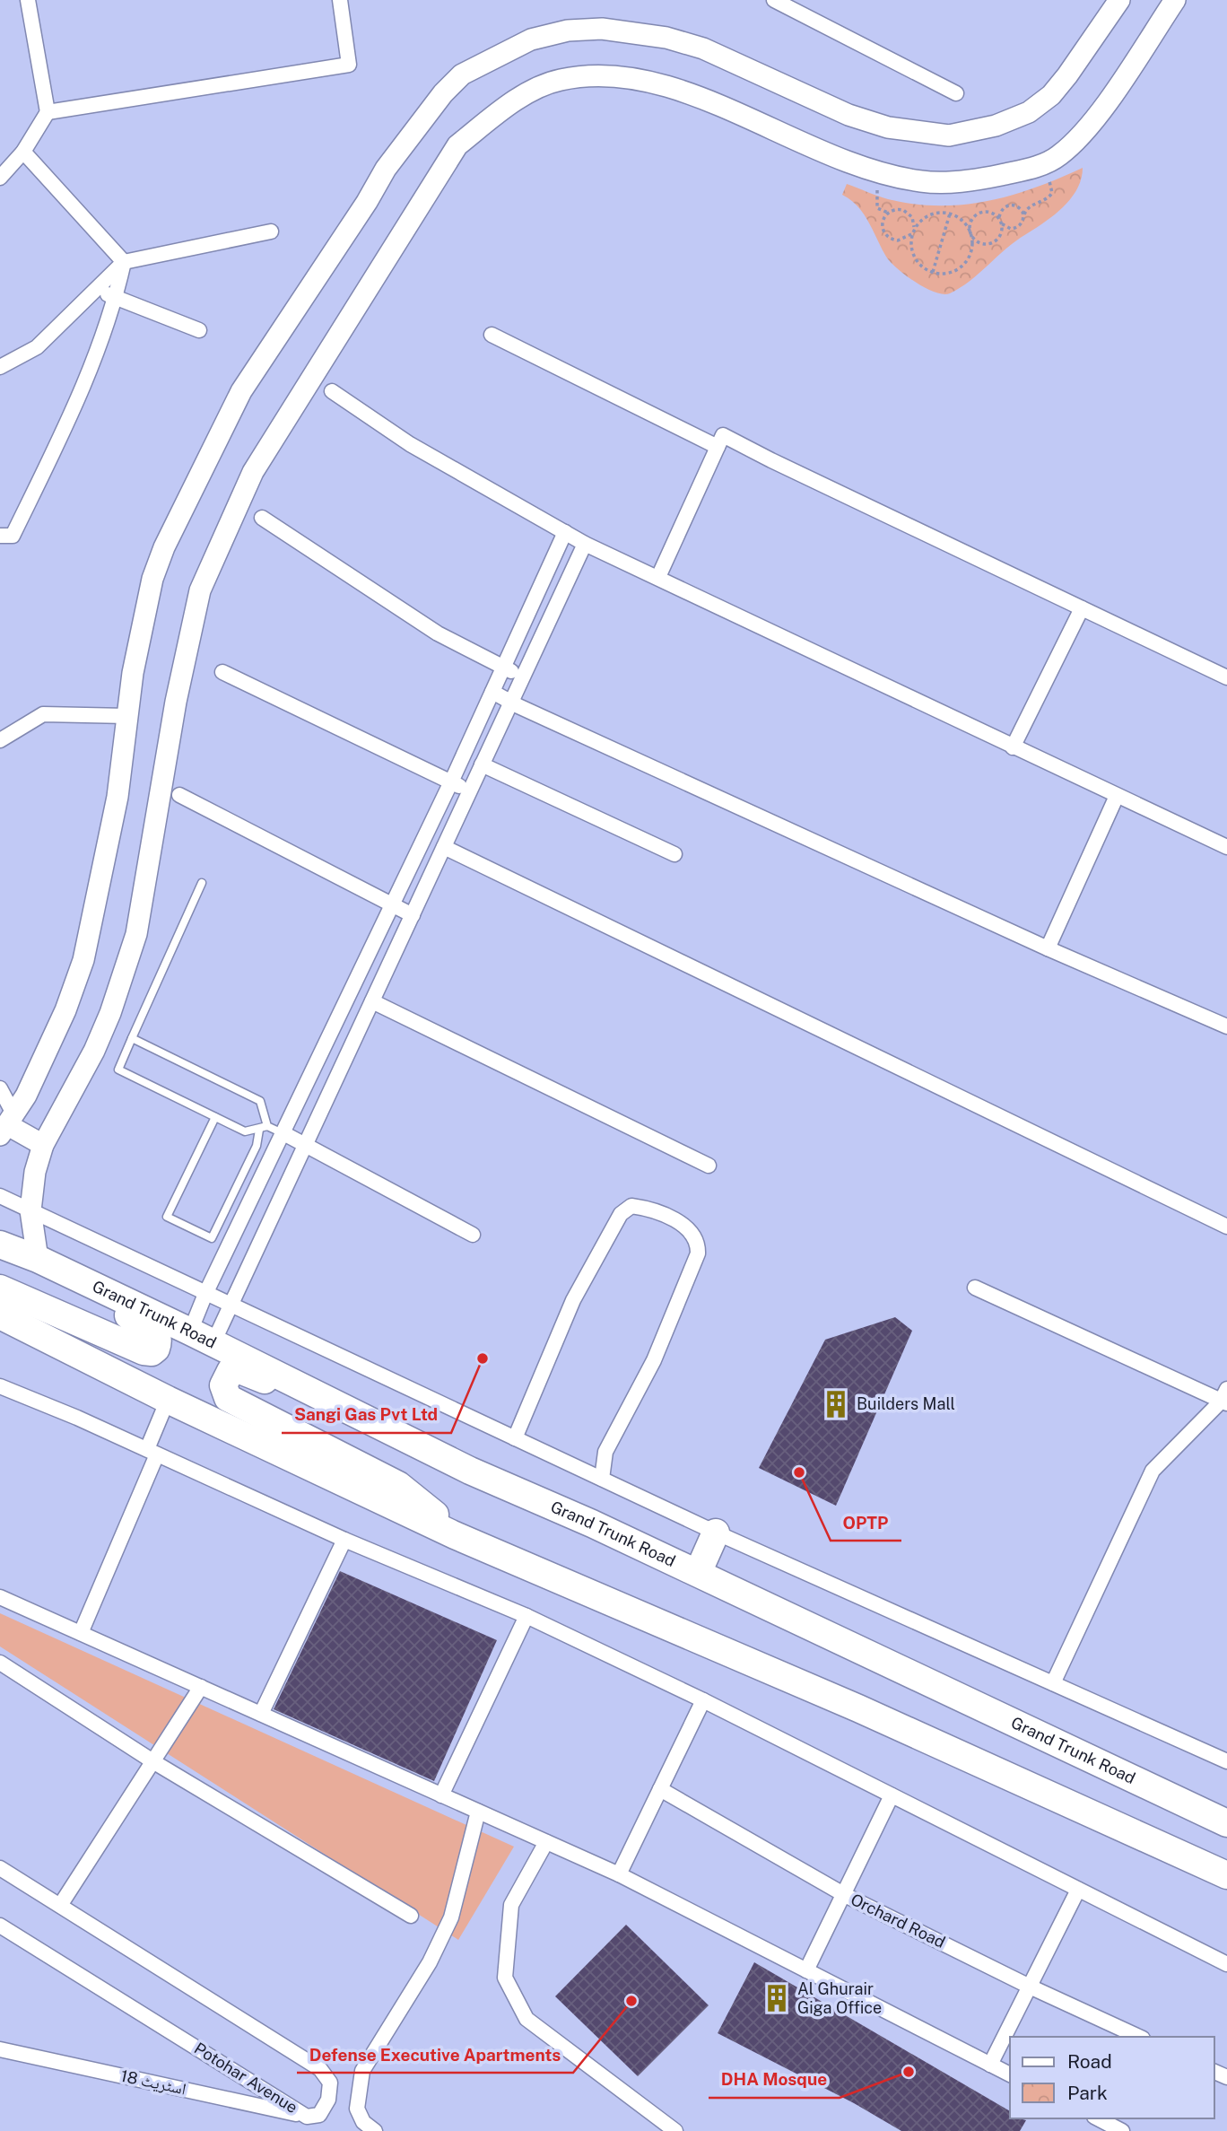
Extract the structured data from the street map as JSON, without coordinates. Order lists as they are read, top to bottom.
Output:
{
  "streets": {
    "highway": ["Grand Trunk Road"],
    "street": ["Orchard Road", "Potohar Avenue", "اسٹریٹ 18"]
  },
  "crossings": [
    ["Potohar Avenue", "اسٹریٹ 18"]
  ],
  "places": {
    "other": [
      "Sangi Gas Pvt Ltd",
      "OPTP",
      "Defense Executive Apartments",
      "DHA Mosque"
    ],
    "building": ["Builders Mall", "Al Ghurair Giga Office"]
  },
  "legend": ["Road", "Park"]
}
